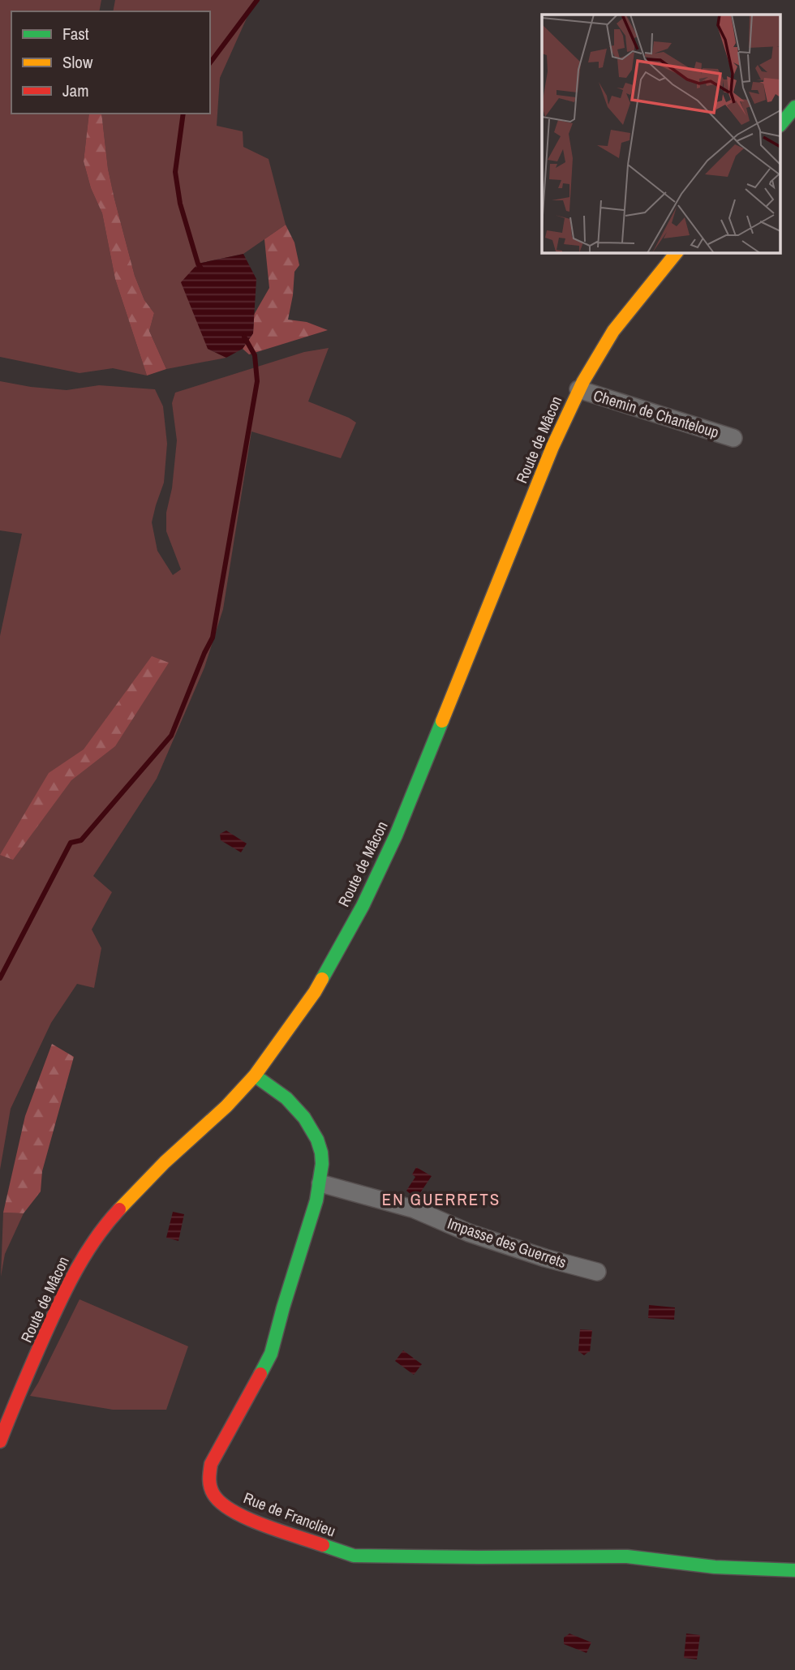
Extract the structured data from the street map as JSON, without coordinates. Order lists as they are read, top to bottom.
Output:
{
  "streets": {
    "street": [
      "Chemin de Chanteloup",
      "Route de Mâcon",
      "Impasse des Guerrets",
      "Rue de Franclieu"
    ]
  },
  "crossings": [
    ["Chemin de Chanteloup", "Route de Mâcon"],
    ["Route de Mâcon", "Rue de Franclieu"],
    ["Impasse des Guerrets", "Rue de Franclieu"]
  ],
  "districts": ["EN GUERRETS"],
  "legend": ["Fast", "Slow", "Jam"]
}
